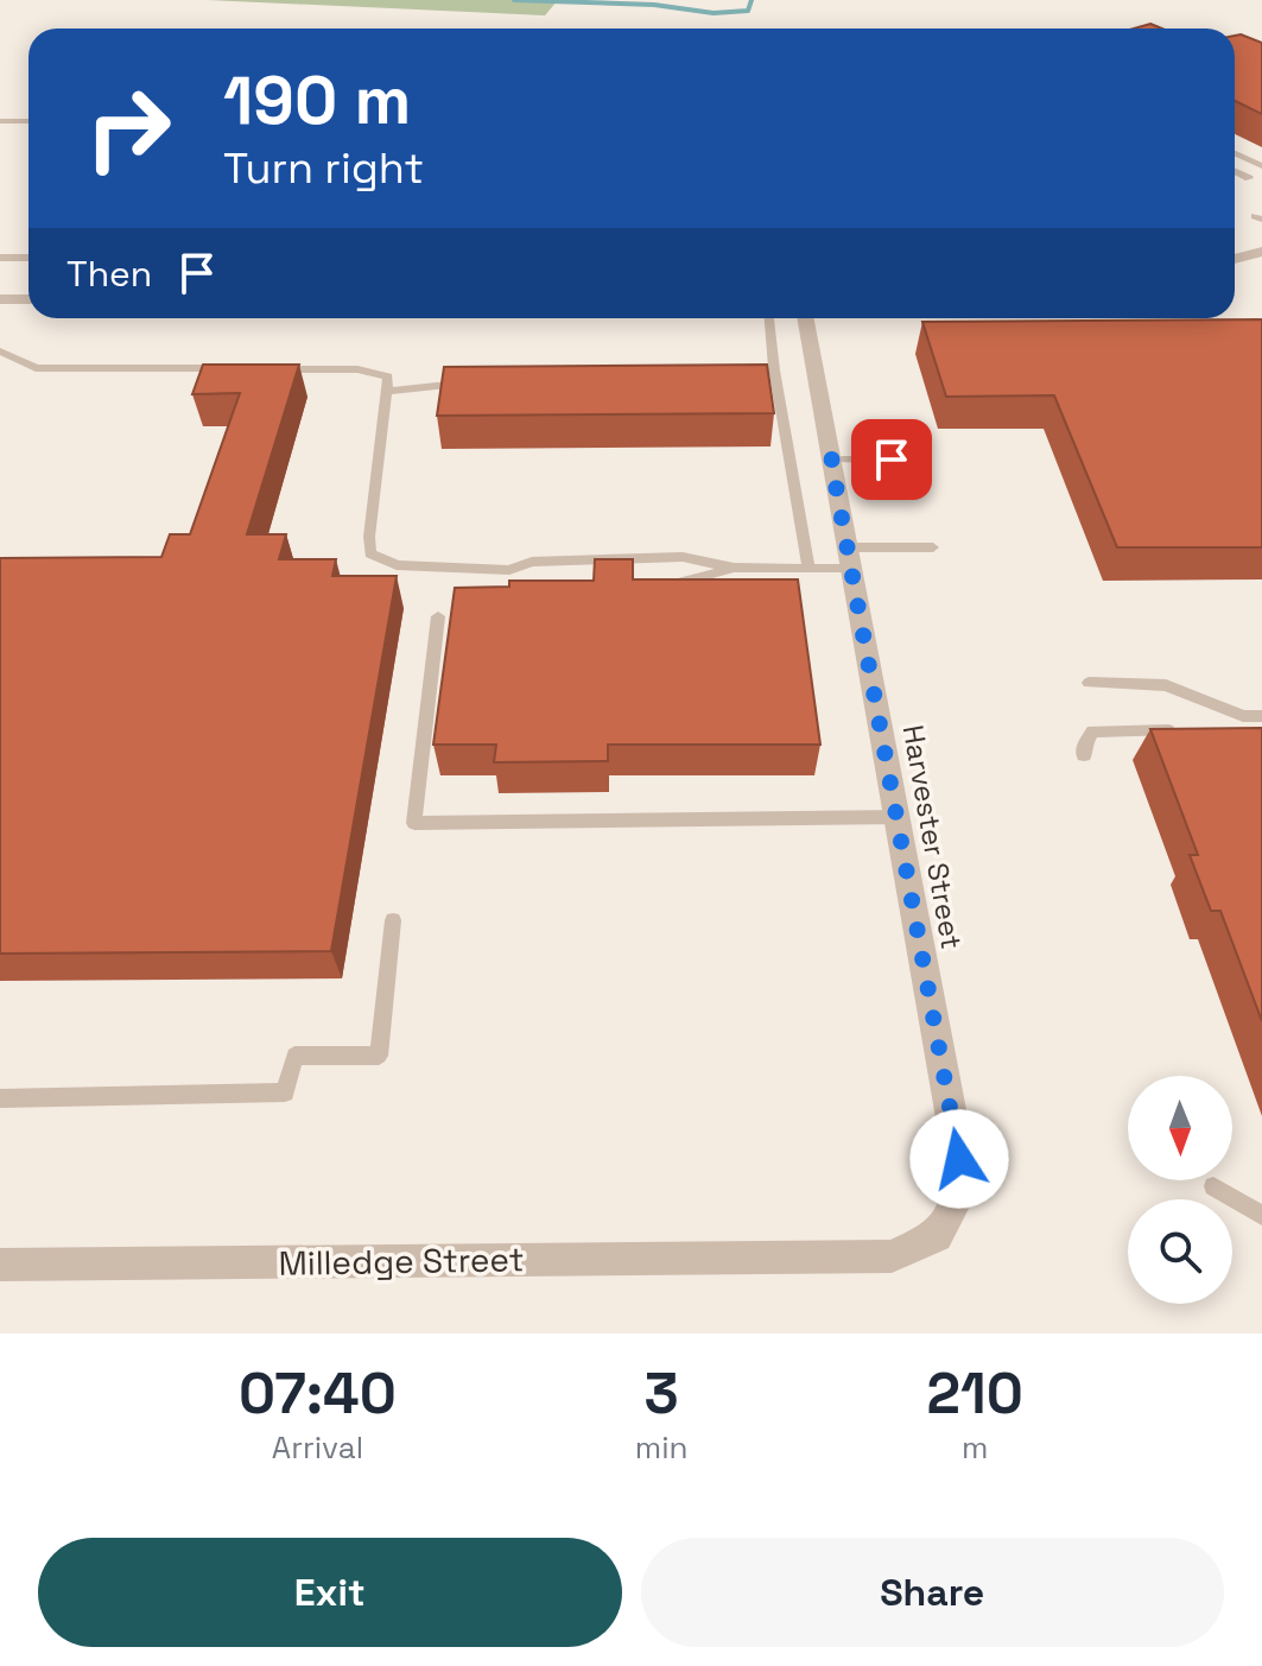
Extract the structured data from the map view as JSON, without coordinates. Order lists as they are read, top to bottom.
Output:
{
  "streets": {
    "street": ["Harvester Street", "Milledge Street"]
  },
  "crossings": [
    ["Harvester Street", "Milledge Street"]
  ],
  "north": "bottom",
  "page": {
    "turn": ["190 m", "Turn right"],
    "then": "Then",
    "eta": [
      "07:40",
      "Arrival",
      "3",
      "min",
      "210",
      "m"
    ],
    "buttons": ["Exit", "Share"]
  }
}
